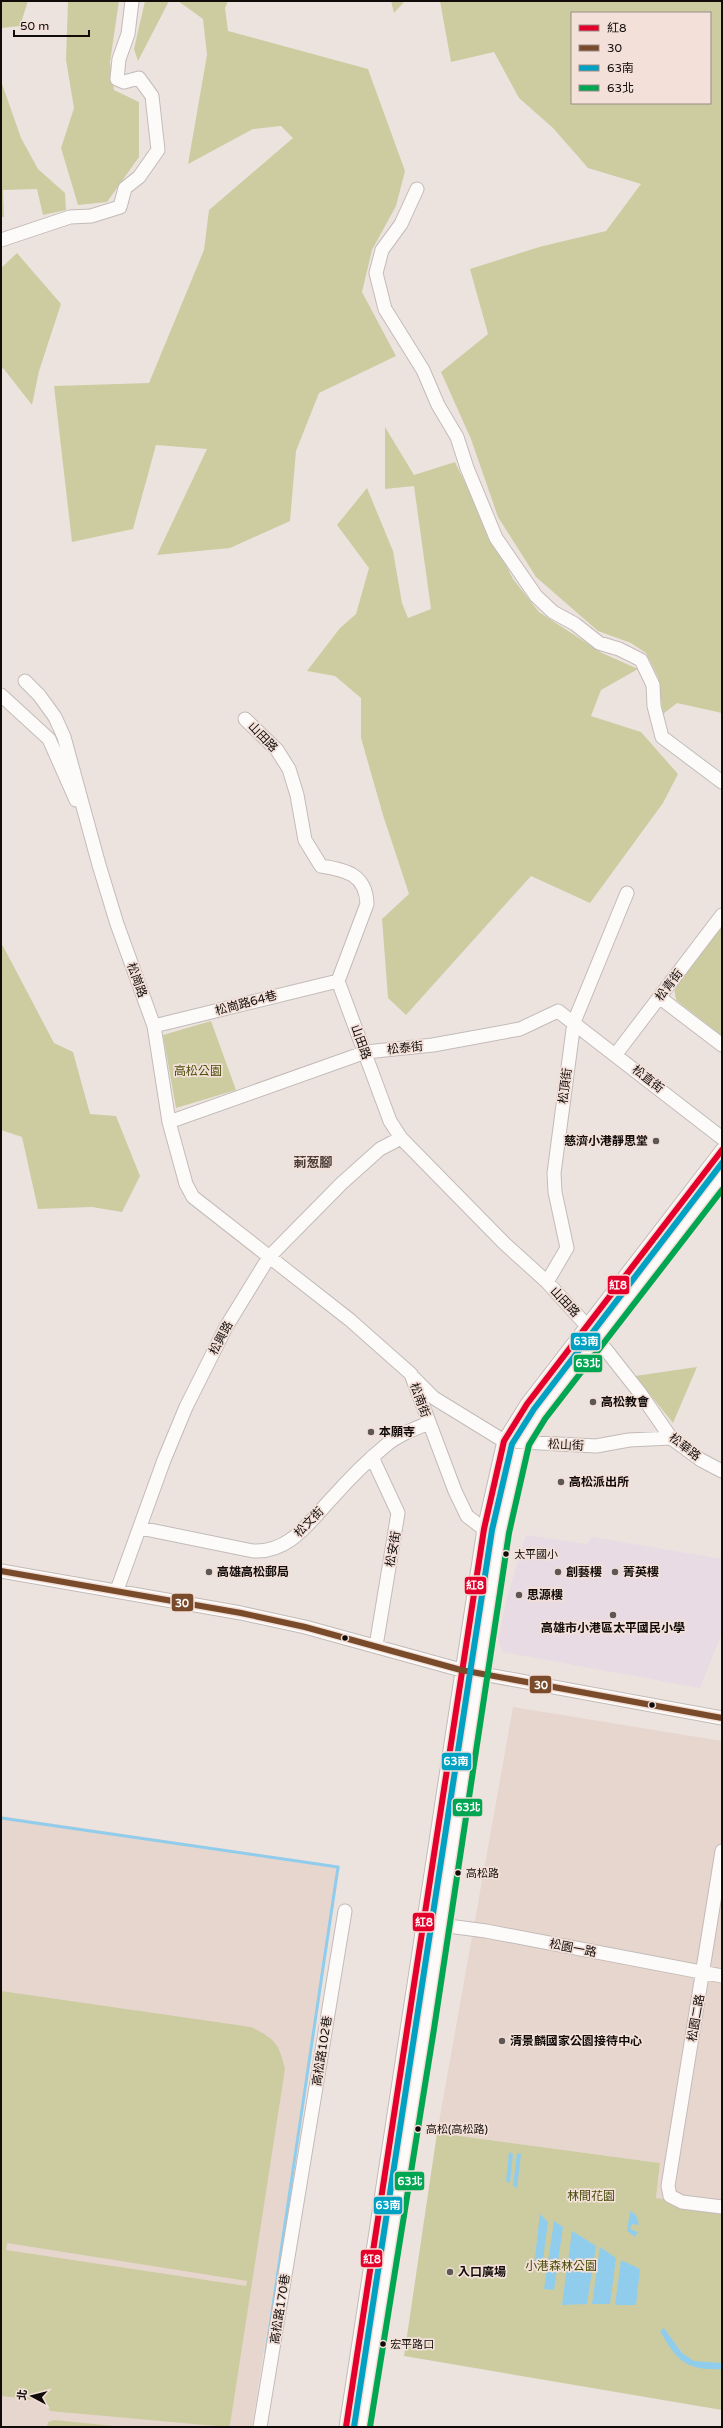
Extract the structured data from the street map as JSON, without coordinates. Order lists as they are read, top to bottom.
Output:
{
  "streets": {
    "street": [
      "山田路",
      "松崗路",
      "松青街",
      "松崗路64巷",
      "松泰街",
      "松直街",
      "松頂街",
      "松興路",
      "松南街",
      "松山街",
      "松華路",
      "松文街",
      "松安街",
      "松園一路",
      "松園二路",
      "高松路102巷",
      "高松路170巷"
    ]
  },
  "crossings": [
    ["山田路", "松崗路64巷"],
    ["山田路", "松泰街"],
    ["山田路", "松頂街"],
    ["山田路", "松興路"],
    ["山田路", "松華路"],
    ["松崗路", "松崗路64巷"],
    ["松崗路", "松泰街"],
    ["松崗路", "松興路"],
    ["松崗路", "松南街"],
    ["松青街", "松直街"],
    ["松泰街", "松直街"],
    ["松泰街", "松頂街"],
    ["松直街", "松頂街"],
    ["松興路", "松南街"],
    ["松興路", "松文街"],
    ["松南街", "松山街"],
    ["松南街", "松文街"],
    ["松山街", "松華路"],
    ["松文街", "松安街"],
    ["松園一路", "松園二路"],
    ["高松路102巷", "高松路170巷"]
  ],
  "districts": ["莿葱腳"],
  "parks": ["高松公園", "林間花園", "小港森林公園"],
  "places": [
    "慈濟小港靜思堂",
    "高松教會",
    "本願寺",
    "高松派出所",
    "太平國小",
    "高雄高松郵局",
    "創藝樓",
    "菁英樓",
    "思源樓",
    "高雄市小港區太平國民小學",
    "高松路",
    "清景麟國家公園接待中心",
    "高松(高松路)",
    "入口廣場",
    "宏平路口"
  ],
  "lines": [
    "transit line 紅8",
    "transit line 63南",
    "transit line 63北",
    "transit line 30"
  ],
  "legend": [
    "紅8",
    "30",
    "63南",
    "63北"
  ],
  "scale_bar": "50 m",
  "north": "left"
}
